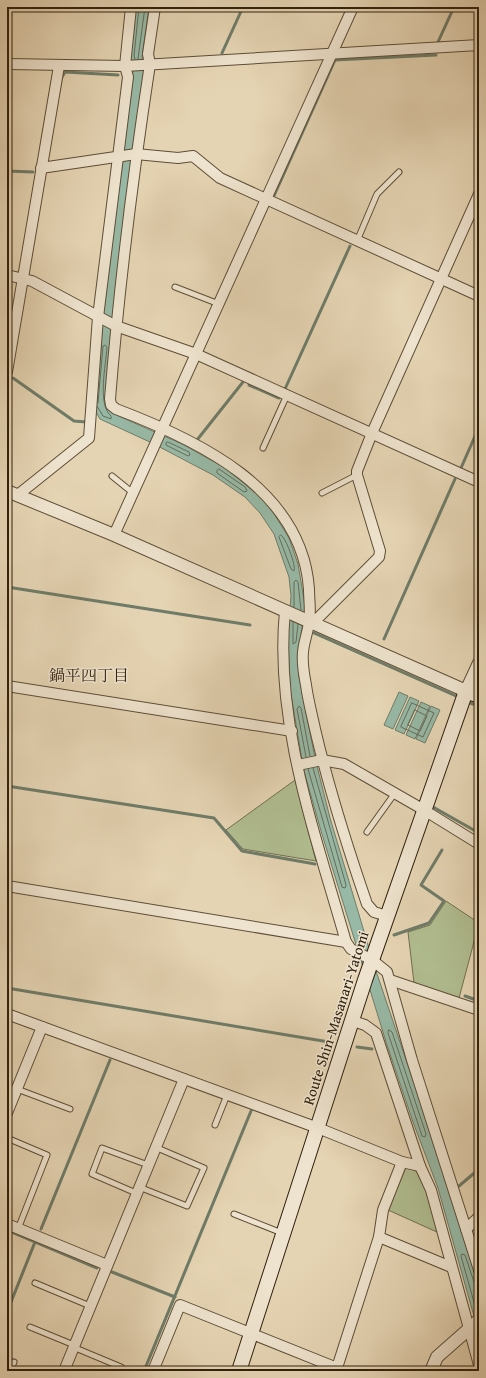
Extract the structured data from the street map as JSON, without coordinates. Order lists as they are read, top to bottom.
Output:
{
  "streets": {
    "main road": ["Route Shin-Masanari-Yatomi"]
  },
  "districts": ["鍋平四丁目"]
}
